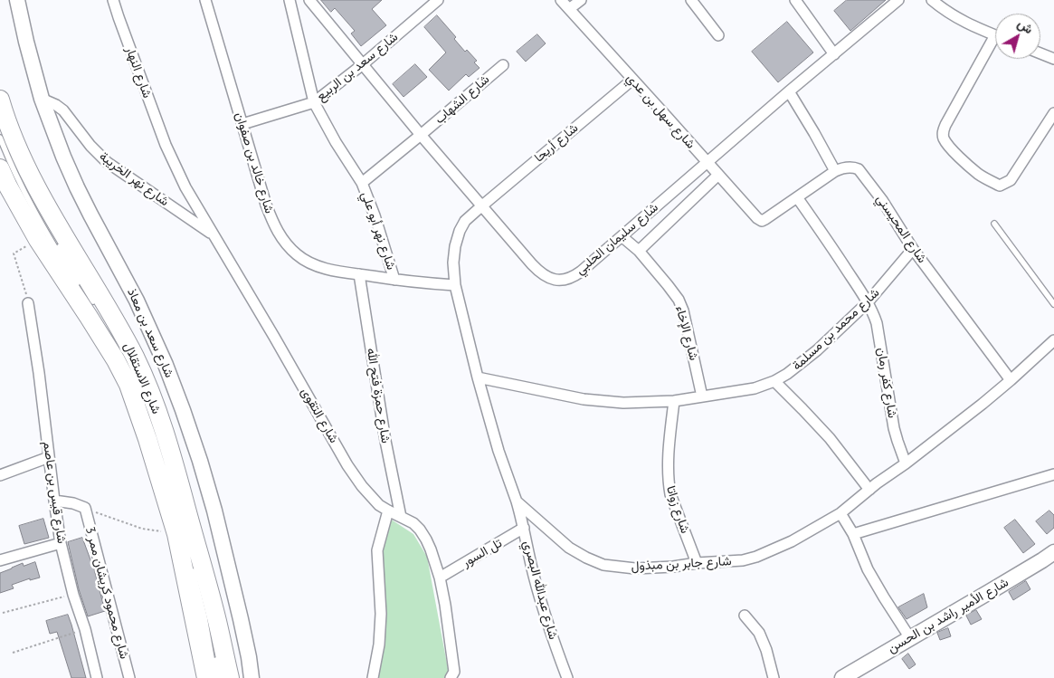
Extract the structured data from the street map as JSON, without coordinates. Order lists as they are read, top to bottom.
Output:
{
  "streets": {
    "highway": ["شارع الاستقلال"],
    "street": [
      "شارع سعد بن الربيع",
      "شارع النهار",
      "شارع الشهاب",
      "شارع سهل بن عدي",
      "شارع أريحا",
      "شارع خالد بن صفوان",
      "شارع نهر الخريبة",
      "شارع المحيسني",
      "شارع نهر أبو علي",
      "شارع سليمان الحلبي",
      "شارع محمد بن مسلمة",
      "شارع سعد بن معاذ",
      "شارع الإخاء",
      "شارع كفر رمان",
      "شارع حمزة فتح الله",
      "شارع التقوى",
      "شارع قيس بن عاصم",
      "شارع زواتا",
      "تل السور",
      "شارع جابر بن مبذول",
      "شارع عبدالله البصري",
      "شارع محمود كريشان ممر 3",
      "شارع الأمير راشد بن الحسن"
    ]
  },
  "crossings": [
    ["شارع سعد بن الربيع", "شارع خالد بن صفوان"],
    ["شارع سعد بن الربيع", "شارع نهر أبو علي"],
    ["شارع سعد بن الربيع", "شارع سليمان الحلبي"],
    ["شارع النهار", "شارع التقوى"],
    ["شارع الشهاب", "شارع نهر أبو علي"],
    ["شارع الشهاب", "شارع سليمان الحلبي"],
    ["شارع سهل بن عدي", "شارع أريحا"],
    ["شارع سهل بن عدي", "شارع المحيسني"],
    ["شارع سهل بن عدي", "شارع سليمان الحلبي"],
    ["شارع أريحا", "شارع سليمان الحلبي"],
    ["شارع خالد بن صفوان", "شارع نهر أبو علي"],
    ["شارع خالد بن صفوان", "شارع حمزة فتح الله"],
    ["شارع نهر الخريبة", "شارع سعد بن معاذ"],
    ["شارع نهر الخريبة", "شارع التقوى"],
    ["شارع المحيسني", "شارع محمد بن مسلمة"],
    ["شارع المحيسني", "شارع كفر رمان"],
    ["شارع المحيسني", "شارع جابر بن مبذول"],
    ["شارع سليمان الحلبي", "شارع الإخاء"],
    ["شارع محمد بن مسلمة", "شارع الإخاء"],
    ["شارع محمد بن مسلمة", "شارع كفر رمان"],
    ["شارع محمد بن مسلمة", "شارع زواتا"],
    ["شارع كفر رمان", "شارع جابر بن مبذول"],
    ["شارع حمزة فتح الله", "شارع التقوى"],
    ["شارع التقوى", "تل السور"],
    ["شارع زواتا", "شارع جابر بن مبذول"],
    ["تل السور", "شارع عبدالله البصري"],
    ["شارع جابر بن مبذول", "شارع عبدالله البصري"]
  ],
  "north": "top right"
}
